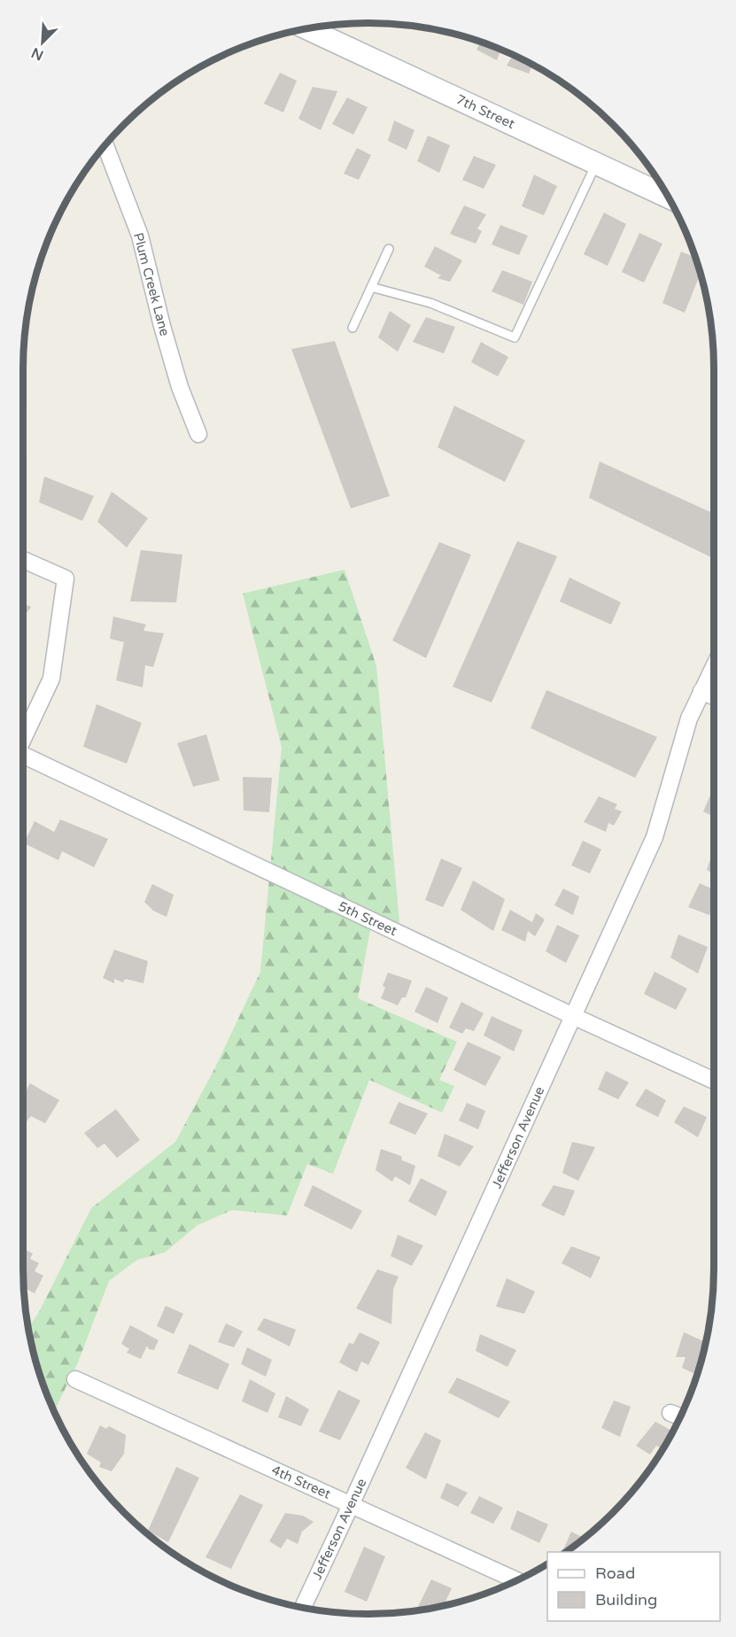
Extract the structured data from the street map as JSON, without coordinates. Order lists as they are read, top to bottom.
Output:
{
  "streets": {
    "street": [
      "7th Street",
      "Plum Creek Lane",
      "5th Street",
      "Jefferson Avenue",
      "4th Street"
    ]
  },
  "crossings": [
    ["5th Street", "Jefferson Avenue"],
    ["Jefferson Avenue", "4th Street"]
  ],
  "legend": ["Road", "Building"],
  "north": "bottom left"
}
